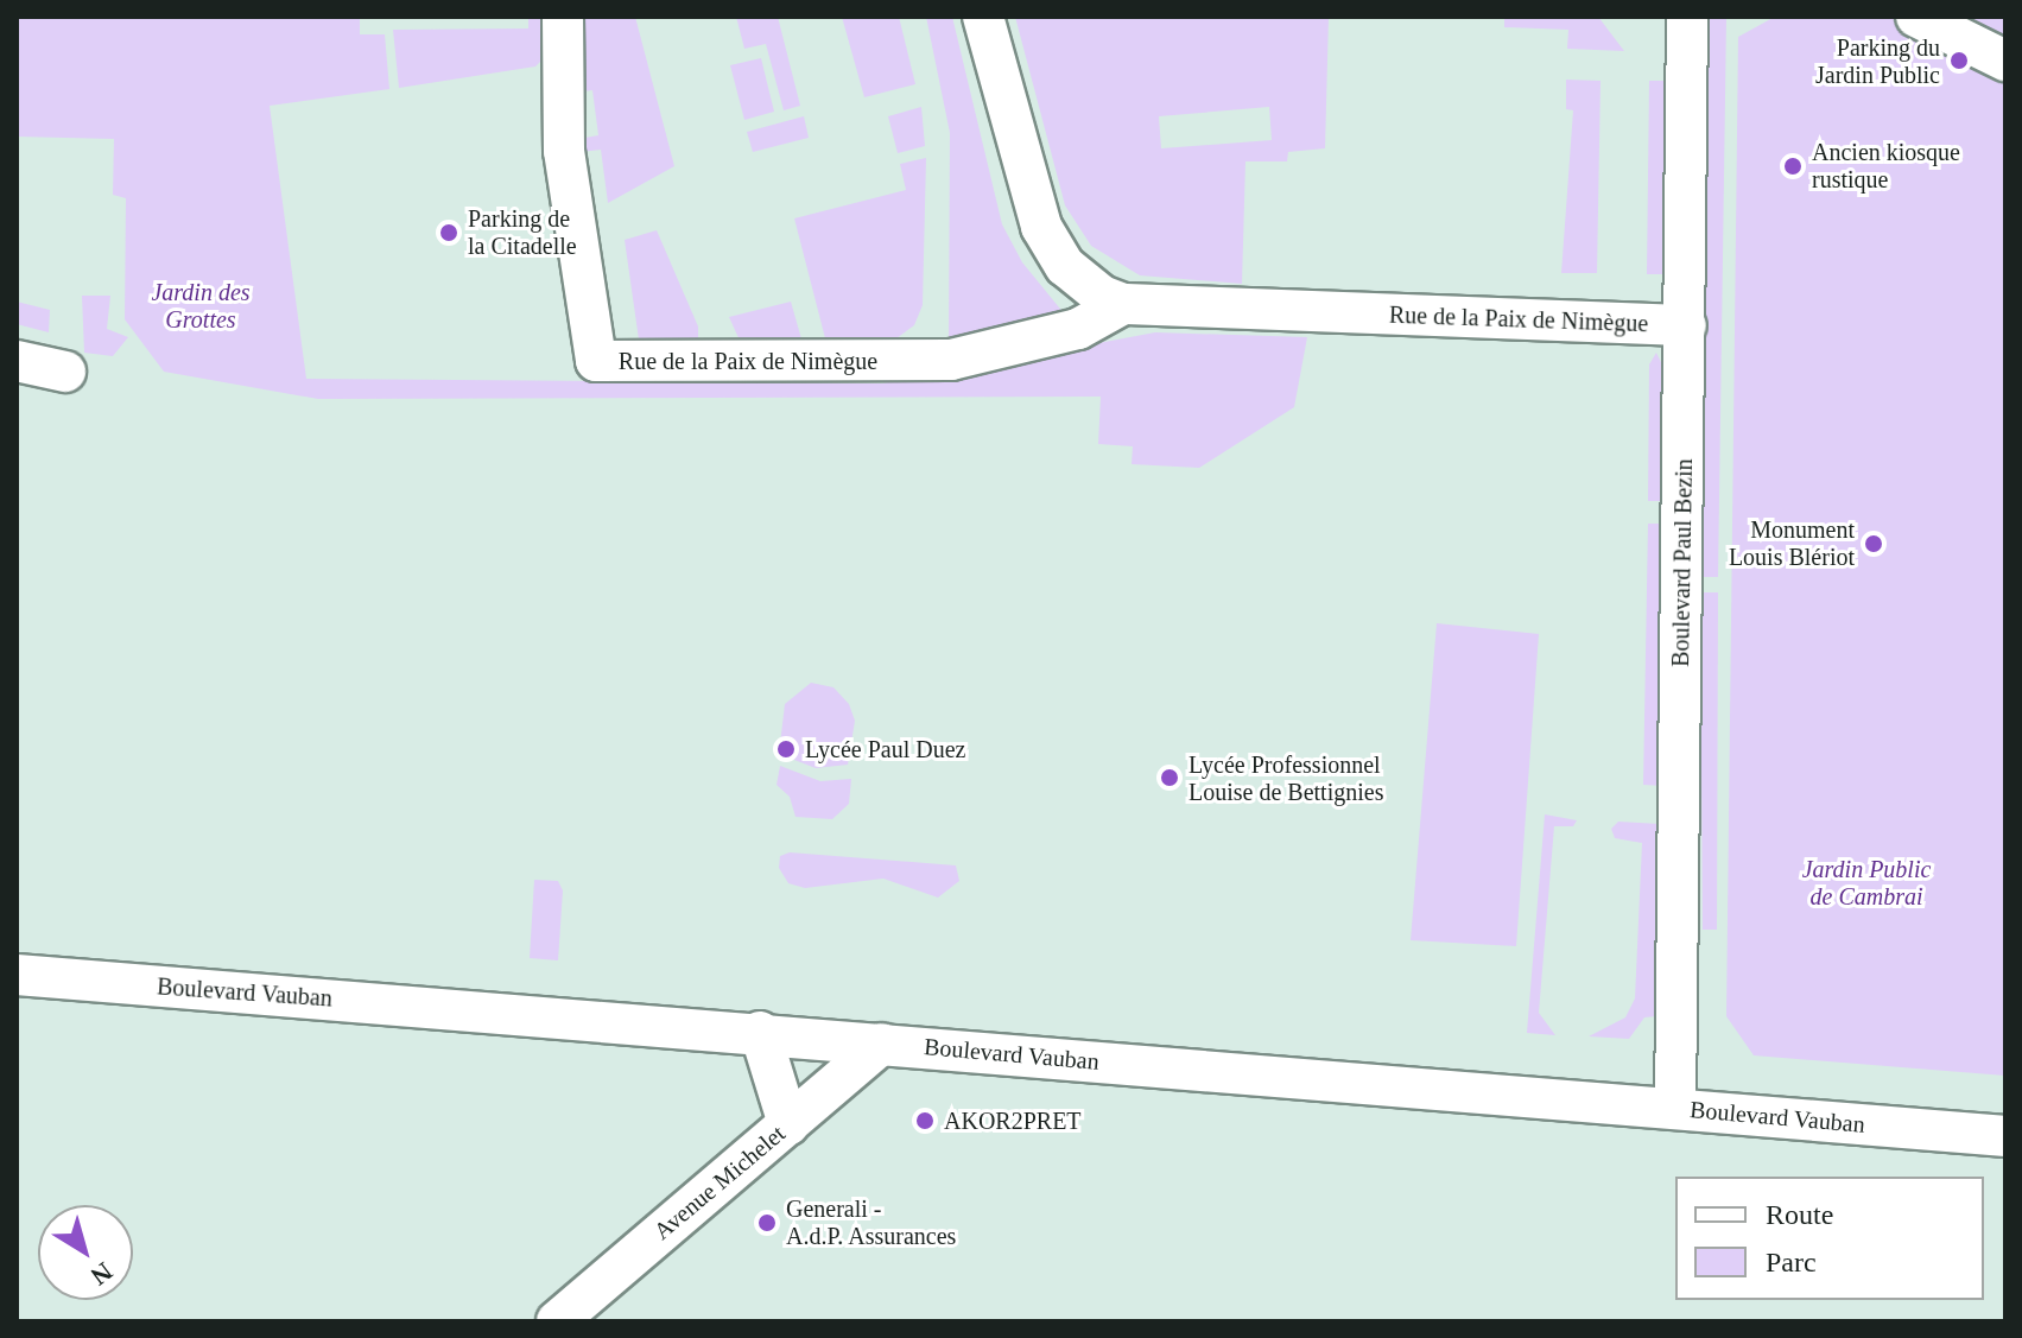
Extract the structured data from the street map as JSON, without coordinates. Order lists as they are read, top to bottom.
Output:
{
  "streets": {
    "street": [
      "Rue de la Paix de Nimègue",
      "Boulevard Paul Bezin",
      "Boulevard Vauban",
      "Avenue Michelet"
    ]
  },
  "crossings": [
    ["Rue de la Paix de Nimègue", "Boulevard Paul Bezin"],
    ["Boulevard Paul Bezin", "Boulevard Vauban"],
    ["Boulevard Vauban", "Avenue Michelet"]
  ],
  "parks": ["Jardin des Grottes", "Jardin Public de Cambrai"],
  "places": [
    "Parking du Jardin Public",
    "Ancien kiosque rustique",
    "Parking de la Citadelle",
    "Monument Louis Blériot",
    "Lycée Paul Duez",
    "Lycée Professionnel Louise de Bettignies",
    "AKOR2PRET",
    "Generali - A.d.P. Assurances"
  ],
  "legend": ["Route", "Parc"],
  "north": "bottom right"
}
